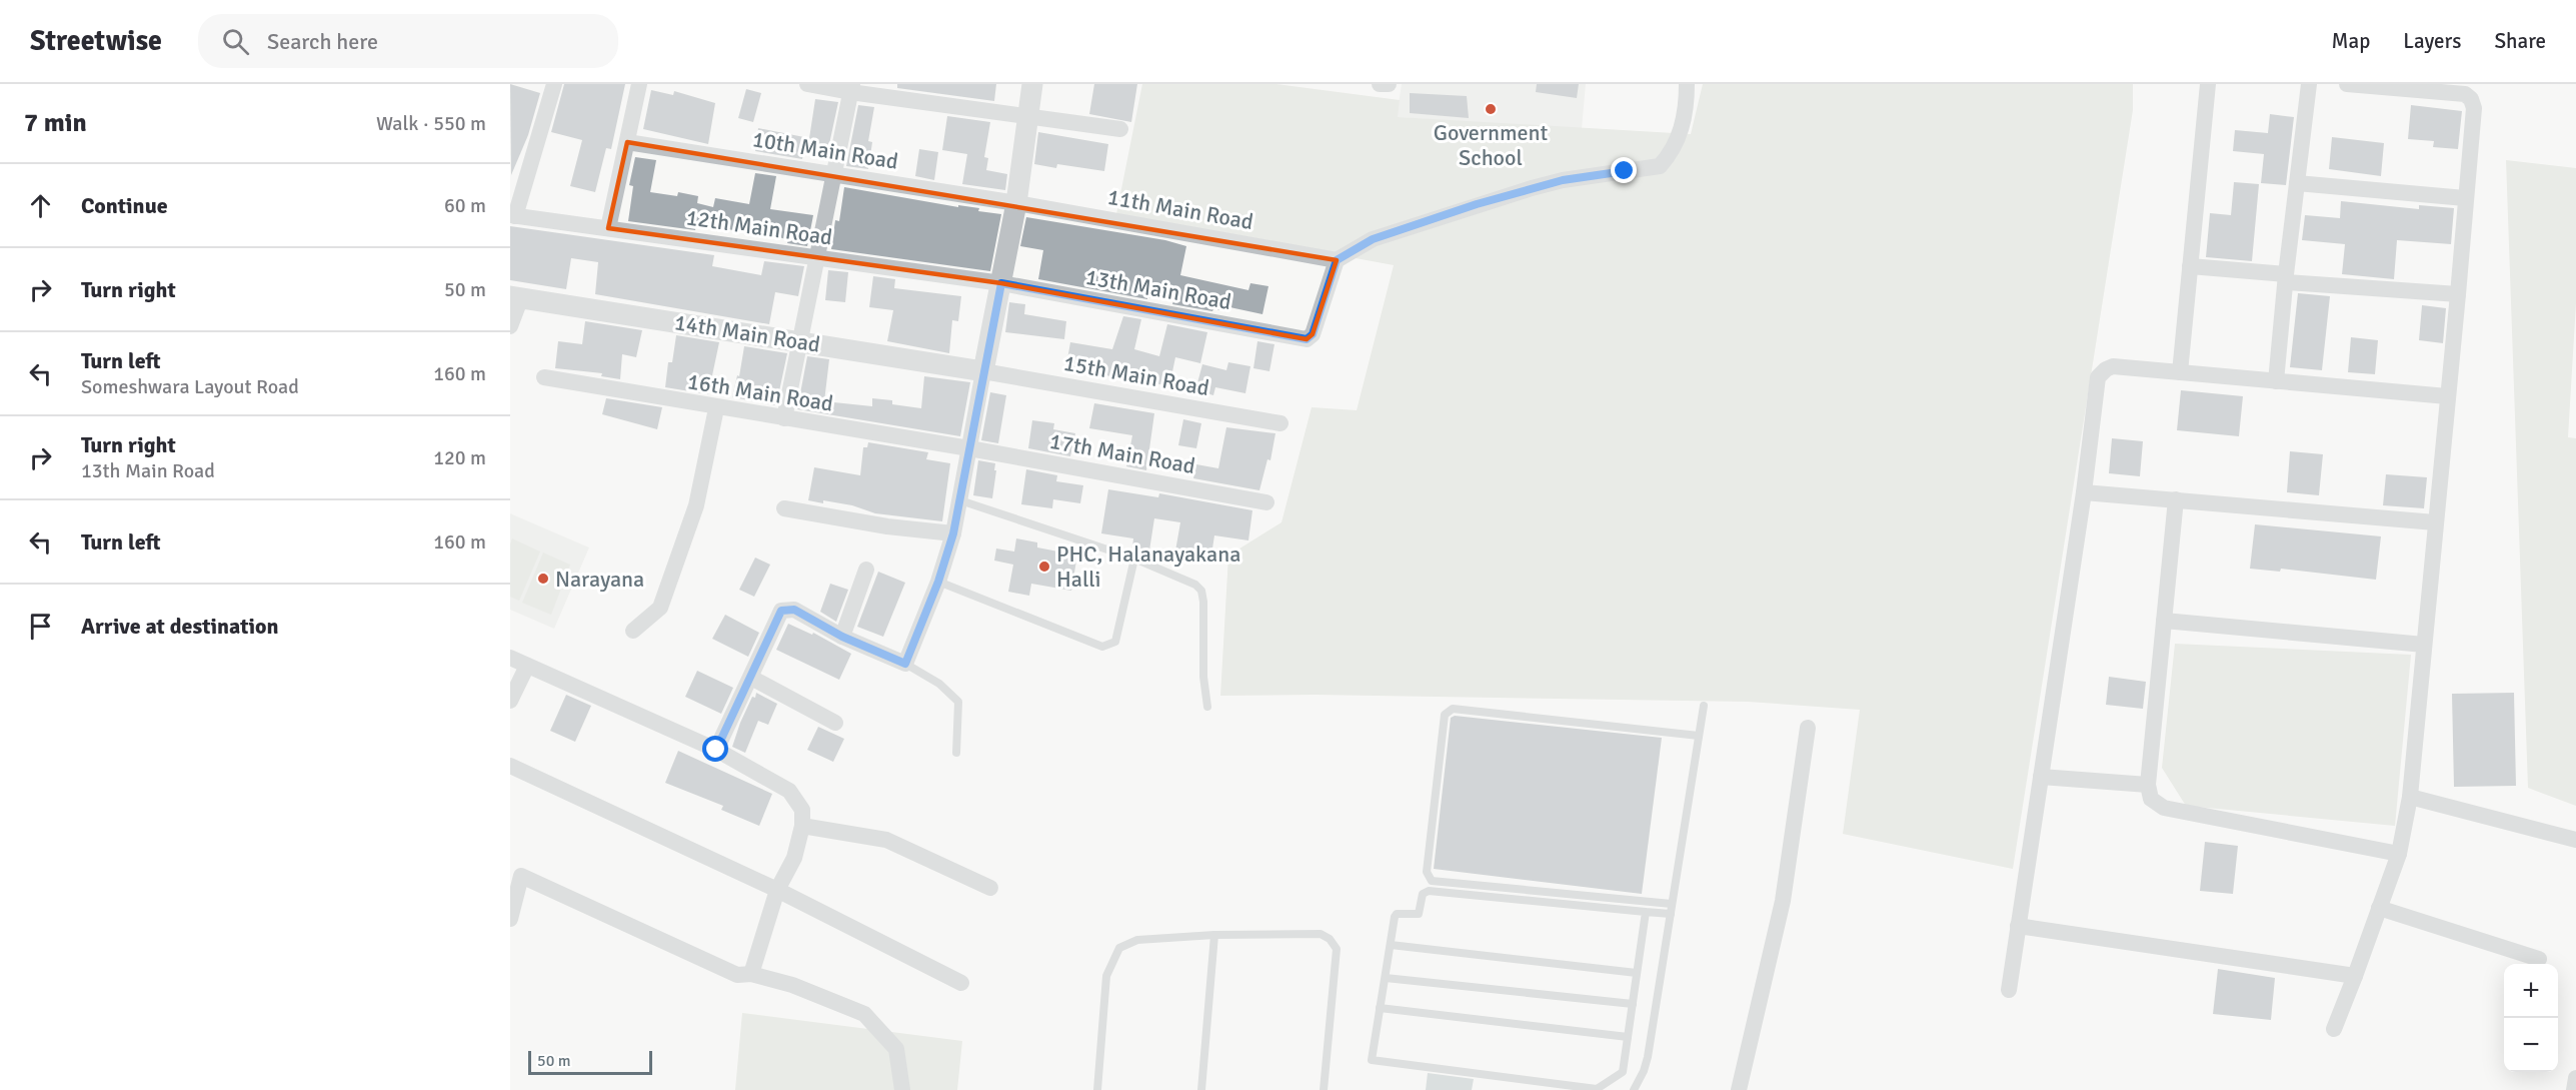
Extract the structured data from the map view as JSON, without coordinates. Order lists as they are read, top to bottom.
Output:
{
  "streets": {
    "street": [
      "10th Main Road",
      "11th Main Road",
      "12th Main Road",
      "13th Main Road",
      "14th Main Road",
      "15th Main Road",
      "16th Main Road",
      "17th Main Road"
    ]
  },
  "crossings": [
    ["10th Main Road", "11th Main Road"],
    ["11th Main Road", "13th Main Road"],
    ["12th Main Road", "13th Main Road"],
    ["14th Main Road", "15th Main Road"],
    ["16th Main Road", "17th Main Road"]
  ],
  "places": ["Government School", "PHC, Halanayakana Halli", "Narayana"],
  "scale_bar": "50 m",
  "page": {
    "header": "Streetwise",
    "search": "Search here",
    "nav": ["Map", "Layers", "Share"],
    "heading": ["7 min", "Walk · 550 m"],
    "list": [
      ["Continue", "60 m"],
      ["Turn right", "50 m"],
      ["Turn left", "Someshwara Layout Road", "160 m"],
      ["Turn right", "13th Main Road", "120 m"],
      ["Turn left", "160 m"],
      "Arrive at destination"
    ],
    "map_buttons": ["+", "−"],
    "scale": "50 m"
  }
}
